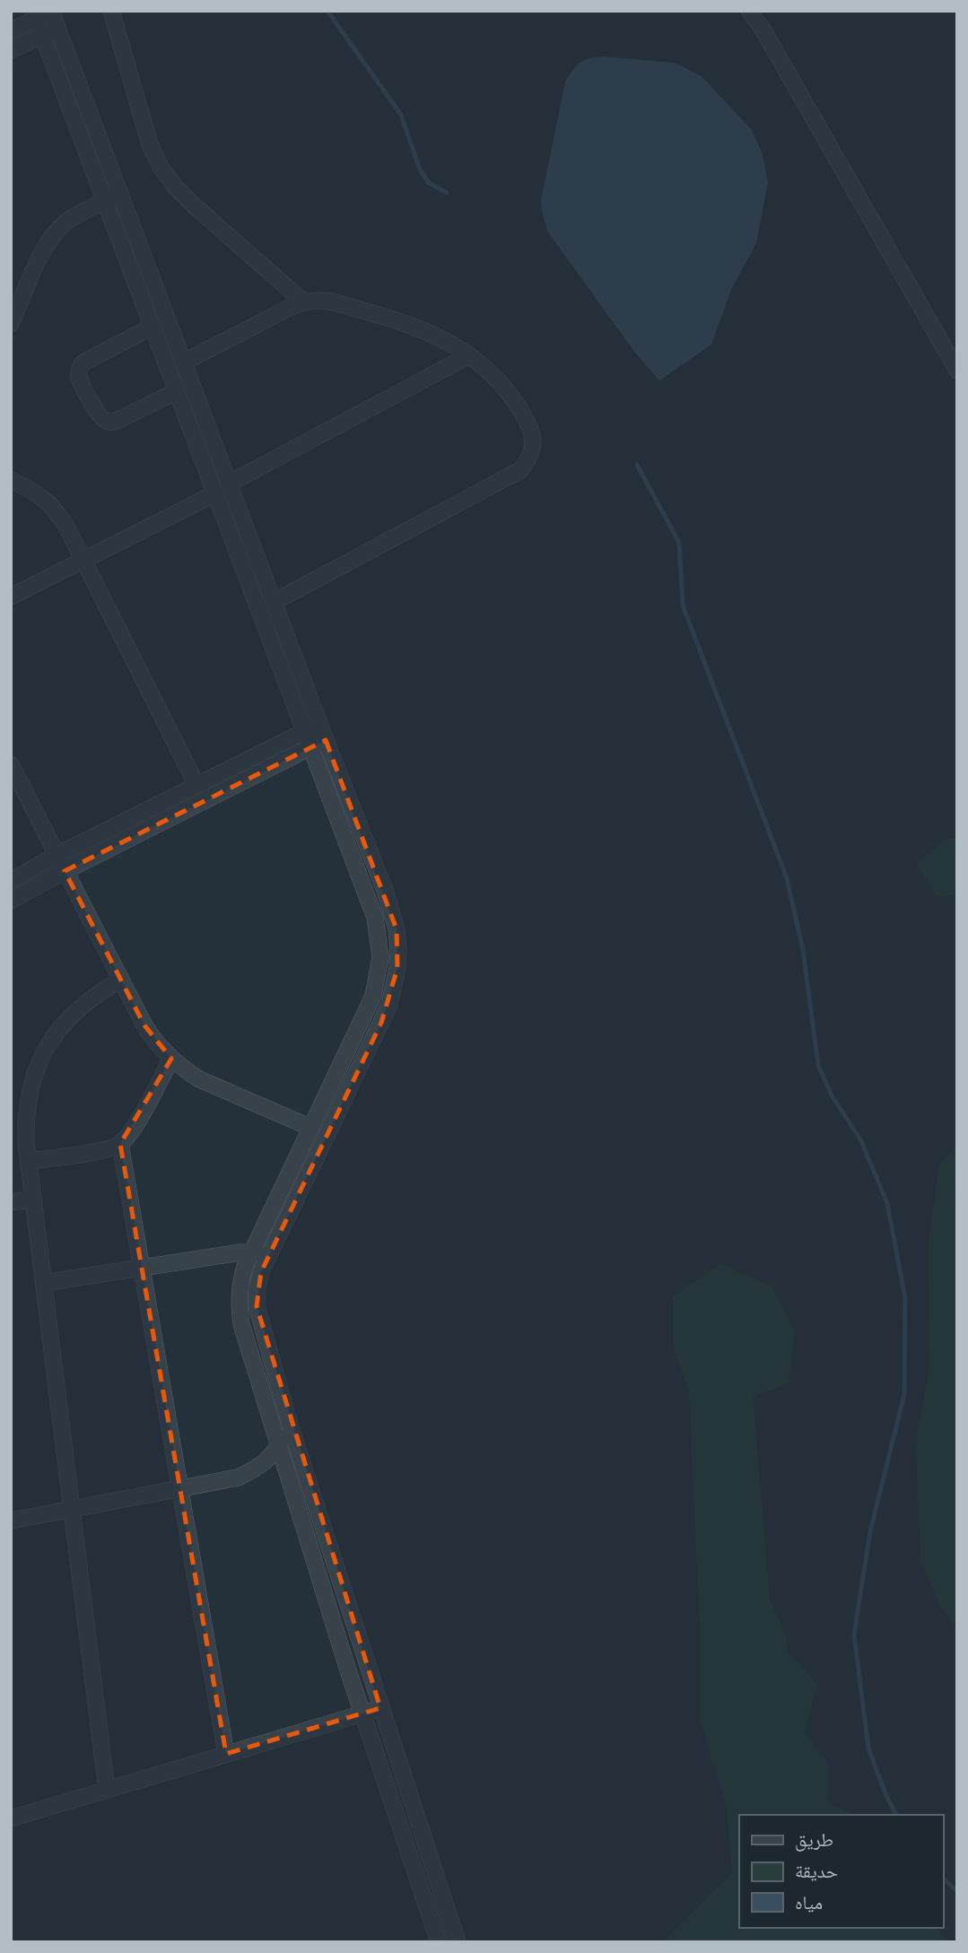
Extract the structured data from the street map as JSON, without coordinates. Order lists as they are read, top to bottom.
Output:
{
  "legend": ["طريق", "حديقة", "مياه"]
}
